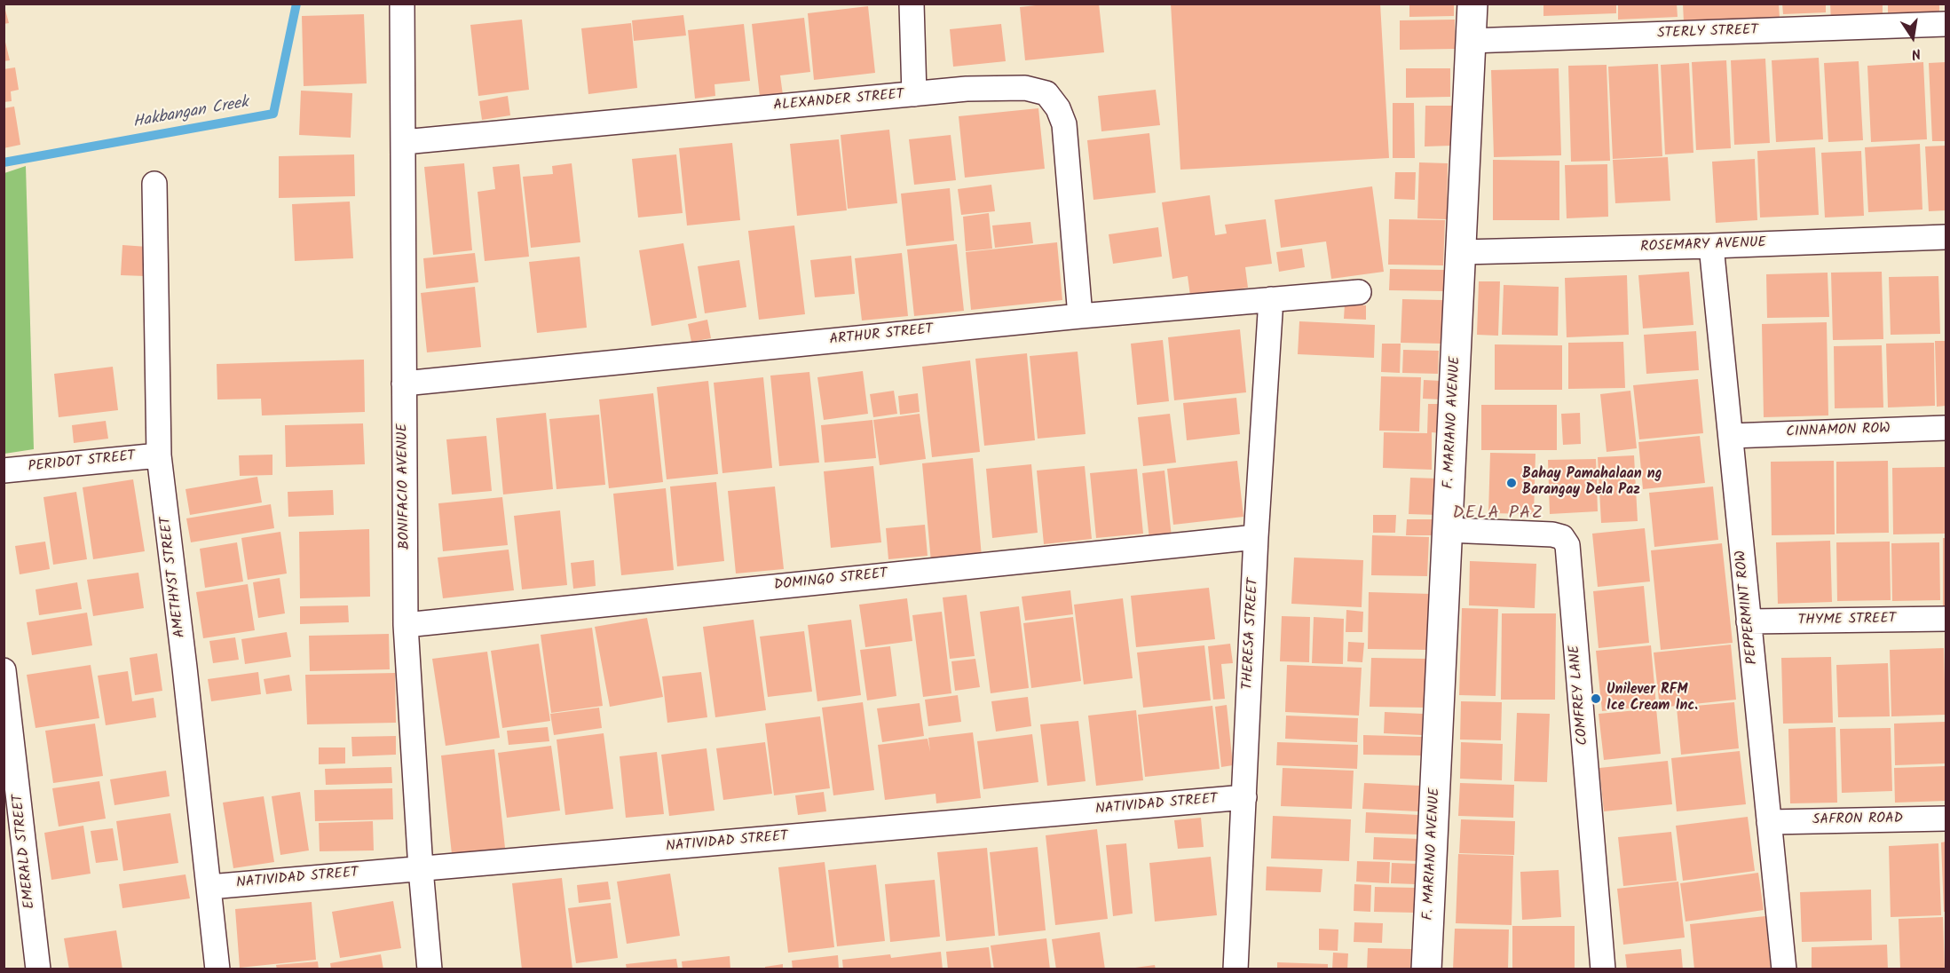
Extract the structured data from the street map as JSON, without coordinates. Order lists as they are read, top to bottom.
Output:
{
  "streets": {
    "street": [
      "STERLY STREET",
      "ALEXANDER STREET",
      "ROSEMARY AVENUE",
      "ARTHUR STREET",
      "F. MARIANO AVENUE",
      "CINNAMON ROW",
      "PERIDOT STREET",
      "BONIFACIO AVENUE",
      "AMETHYST STREET",
      "DOMINGO STREET",
      "PEPPERMINT ROW",
      "THYME STREET",
      "THERESA STREET",
      "COMFREY LANE",
      "NATIVIDAD STREET",
      "SAFRON ROAD",
      "EMERALD STREET"
    ]
  },
  "crossings": [
    ["STERLY STREET", "F. MARIANO AVENUE"],
    ["ALEXANDER STREET", "ARTHUR STREET"],
    ["ALEXANDER STREET", "BONIFACIO AVENUE"],
    ["ROSEMARY AVENUE", "F. MARIANO AVENUE"],
    ["ROSEMARY AVENUE", "PEPPERMINT ROW"],
    ["ARTHUR STREET", "BONIFACIO AVENUE"],
    ["ARTHUR STREET", "THERESA STREET"],
    ["F. MARIANO AVENUE", "COMFREY LANE"],
    ["CINNAMON ROW", "PEPPERMINT ROW"],
    ["PERIDOT STREET", "AMETHYST STREET"],
    ["BONIFACIO AVENUE", "DOMINGO STREET"],
    ["BONIFACIO AVENUE", "NATIVIDAD STREET"],
    ["AMETHYST STREET", "NATIVIDAD STREET"],
    ["DOMINGO STREET", "THERESA STREET"],
    ["PEPPERMINT ROW", "THYME STREET"],
    ["PEPPERMINT ROW", "SAFRON ROAD"],
    ["THERESA STREET", "NATIVIDAD STREET"]
  ],
  "districts": ["DELA PAZ"],
  "water": ["Hakbangan Creek"],
  "places": ["Bahay Pamahalaan ng Barangay Dela Paz", "Unilever RFM Ice Cream Inc."],
  "north": "bottom"
}
